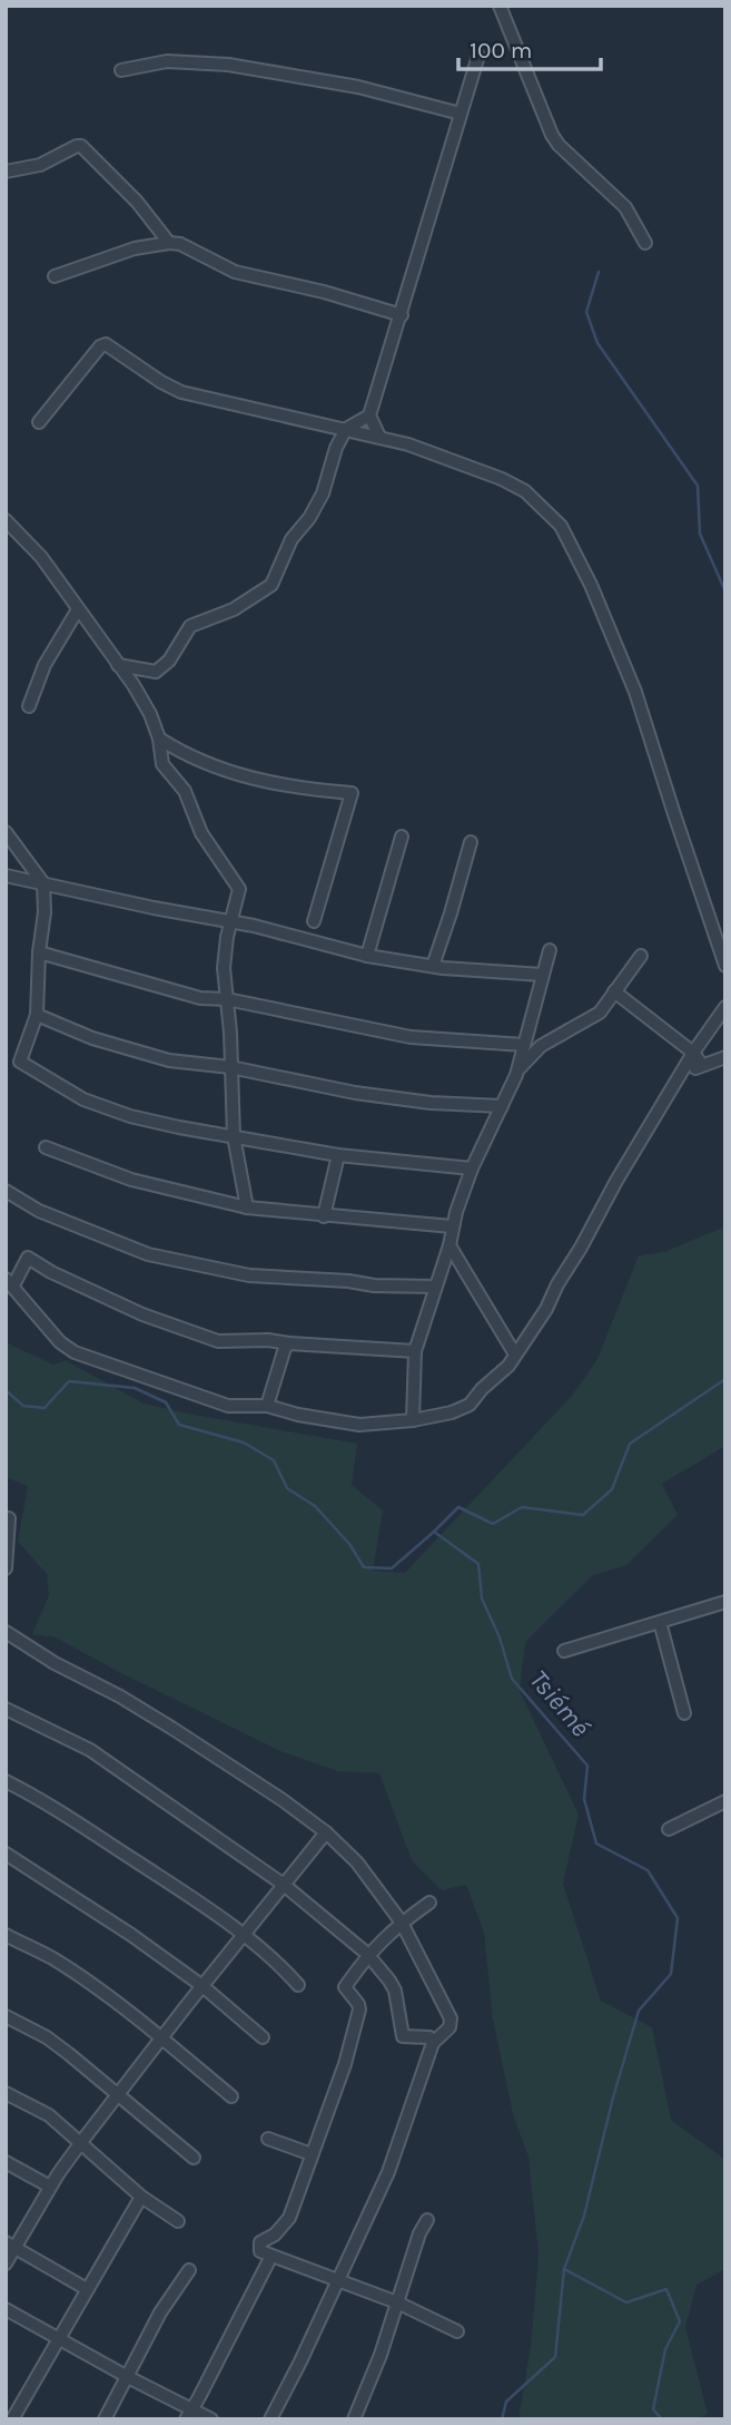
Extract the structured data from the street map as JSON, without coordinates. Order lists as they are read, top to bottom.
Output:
{
  "water": ["Tsiémé"],
  "scale_bar": "100 m"
}
